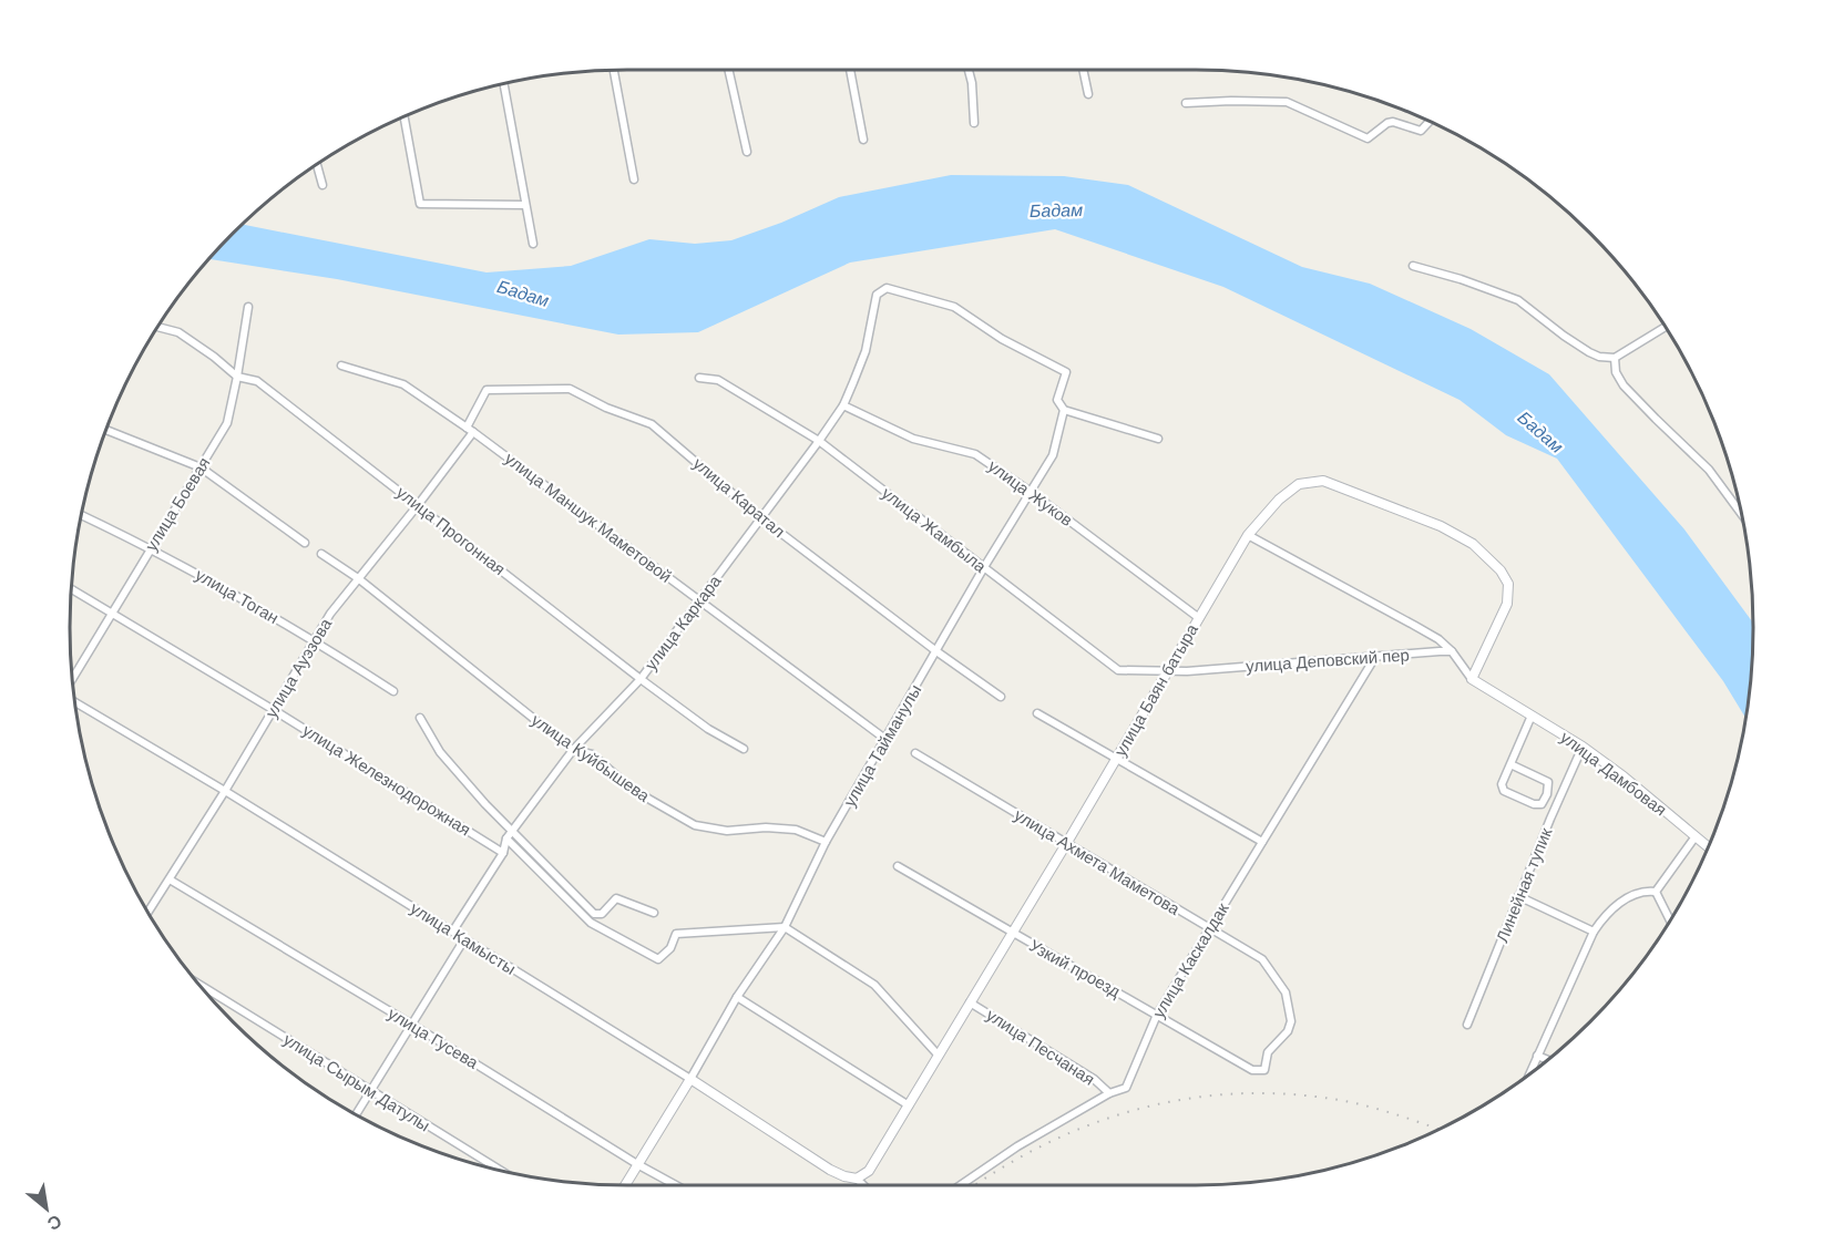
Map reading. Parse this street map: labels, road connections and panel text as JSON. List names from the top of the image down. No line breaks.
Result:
{"streets":{"street":["улица Жуков","улица Каратал","улица Боевая","улица Маншук Маметовой","улица Жамбыла","улица Прогонная","улица Тоган","улица Каркара","улица Деповский пер","улица Ауэзова","улица Баян батыра","улица Тайманулы","улица Куйбышева","улица Дамбовая","улица Железнодорожная","улица Ахмета Маметова","Линейная тупик","улица Камысты","улица Каскалдак","Узкий проезд","улица Гусева","улица Песчаная","улица Сырым Датулы"]},"crossings":[["улица Жуков","улица Каркара"],["улица Жуков","улица Баян батыра"],["улица Жуков","улица Тайманулы"],["улица Каратал","улица Маншук Маметовой"],["улица Каратал","улица Каркара"],["улица Каратал","улица Ауэзова"],["улица Каратал","улица Тайманулы"],["улица Боевая","улица Прогонная"],["улица Боевая","улица Тоган"],["улица Боевая","улица Железнодорожная"],["улица Маншук Маметовой","улица Каркара"],["улица Маншук Маметовой","улица Ауэзова"],["улица Маншук Маметовой","улица Тайманулы"],["улица Жамбыла","улица Каркара"],["улица Жамбыла","улица Деповский пер"],["улица Жамбыла","улица Баян батыра"],["улица Жамбыла","улица Тайманулы"],["улица Прогонная","улица Каркара"],["улица Прогонная","улица Ауэзова"],["улица Тоган","улица Ауэзова"],["улица Каркара","улица Тайманулы"],["улица Каркара","улица Куйбышева"],["улица Каркара","улица Железнодорожная"],["улица Каркара","улица Камысты"],["улица Деповский пер","улица Баян батыра"],["улица Деповский пер","улица Каскалдак"],["улица Ауэзова","улица Куйбышева"],["улица Ауэзова","улица Железнодорожная"],["улица Ауэзова","улица Камысты"],["улица Ауэзова","улица Гусева"],["улица Баян батыра","улица Дамбовая"],["улица Баян батыра","улица Ахмета Маметова"],["улица Баян батыра","улица Камысты"],["улица Баян батыра","Узкий проезд"],["улица Баян батыра","улица Песчаная"],["улица Тайманулы","улица Куйбышева"],["улица Тайманулы","улица Камысты"],["улица Дамбовая","Линейная тупик"],["улица Ахмета Маметова","улица Каскалдак"],["улица Ахмета Маметова","Узкий проезд"],["улица Каскалдак","Узкий проезд"],["улица Каскалдак","улица Песчаная"]],"water":["Бадам"],"north":"bottom right"}
